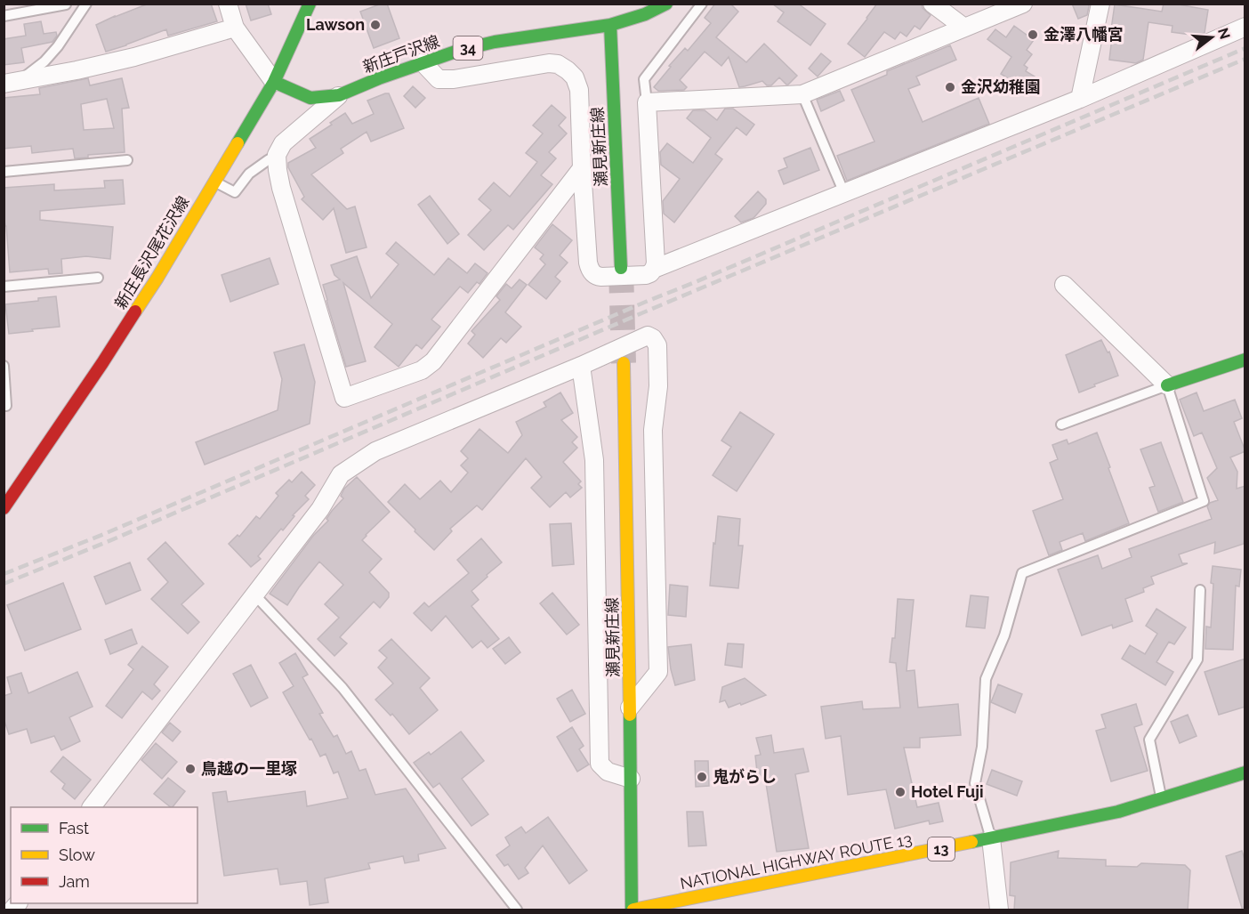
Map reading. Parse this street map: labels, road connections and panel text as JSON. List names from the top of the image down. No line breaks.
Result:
{"streets":{"main road":["34","新庄戸沢線","瀬見新庄線","新庄長沢尾花沢線","13","NATIONAL HIGHWAY ROUTE 13"]},"crossings":[["新庄戸沢線","瀬見新庄線"],["新庄戸沢線","新庄長沢尾花沢線"],["瀬見新庄線","NATIONAL HIGHWAY ROUTE 13"]],"places":["Lawson","金澤八幡宮","金沢幼稚園","鳥越の一里塚","鬼がらし","Hotel Fuji"],"legend":["Fast","Slow","Jam"],"north":"right"}
